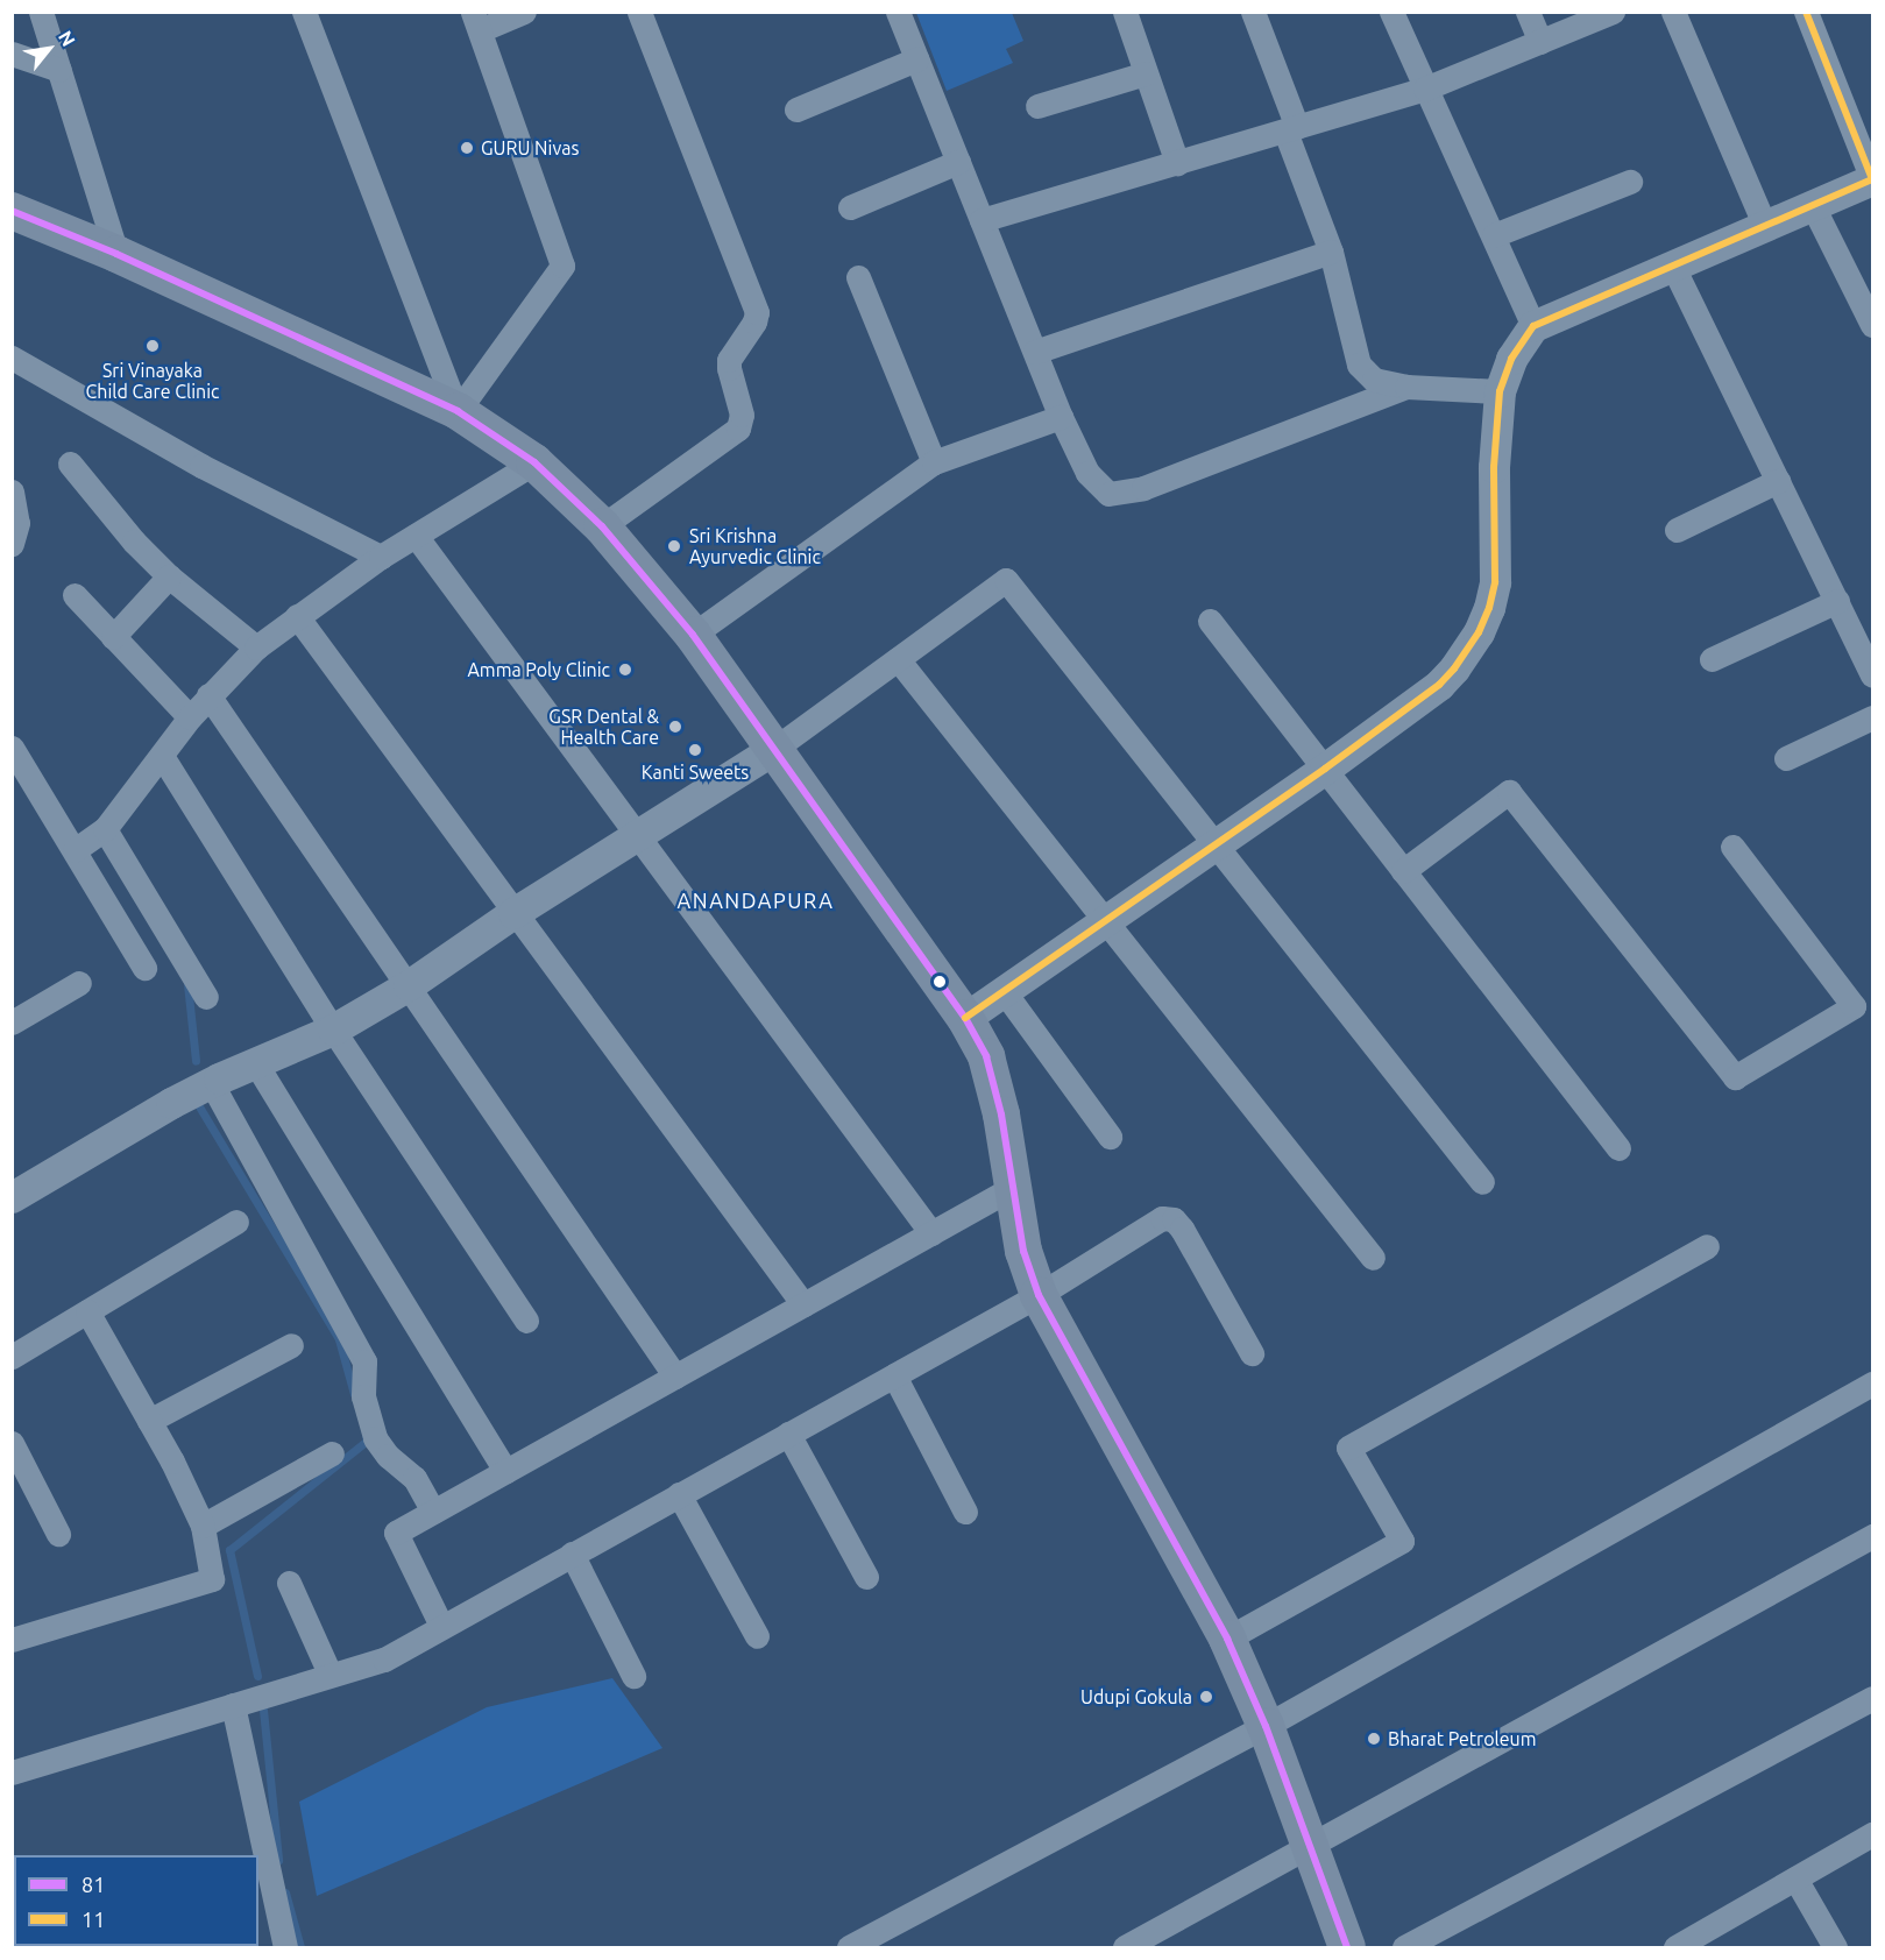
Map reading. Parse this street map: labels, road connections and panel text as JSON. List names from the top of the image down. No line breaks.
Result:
{"districts":["ANANDAPURA"],"places":["GURU Nivas","Sri Vinayaka Child Care Clinic","Sri Krishna Ayurvedic Clinic","Amma Poly Clinic","GSR Dental & Health Care","Kanti Sweets","Udupi Gokula","Bharat Petroleum"],"lines":["transit line 11","transit line 81"],"legend":["81","11"],"north":"top right"}
